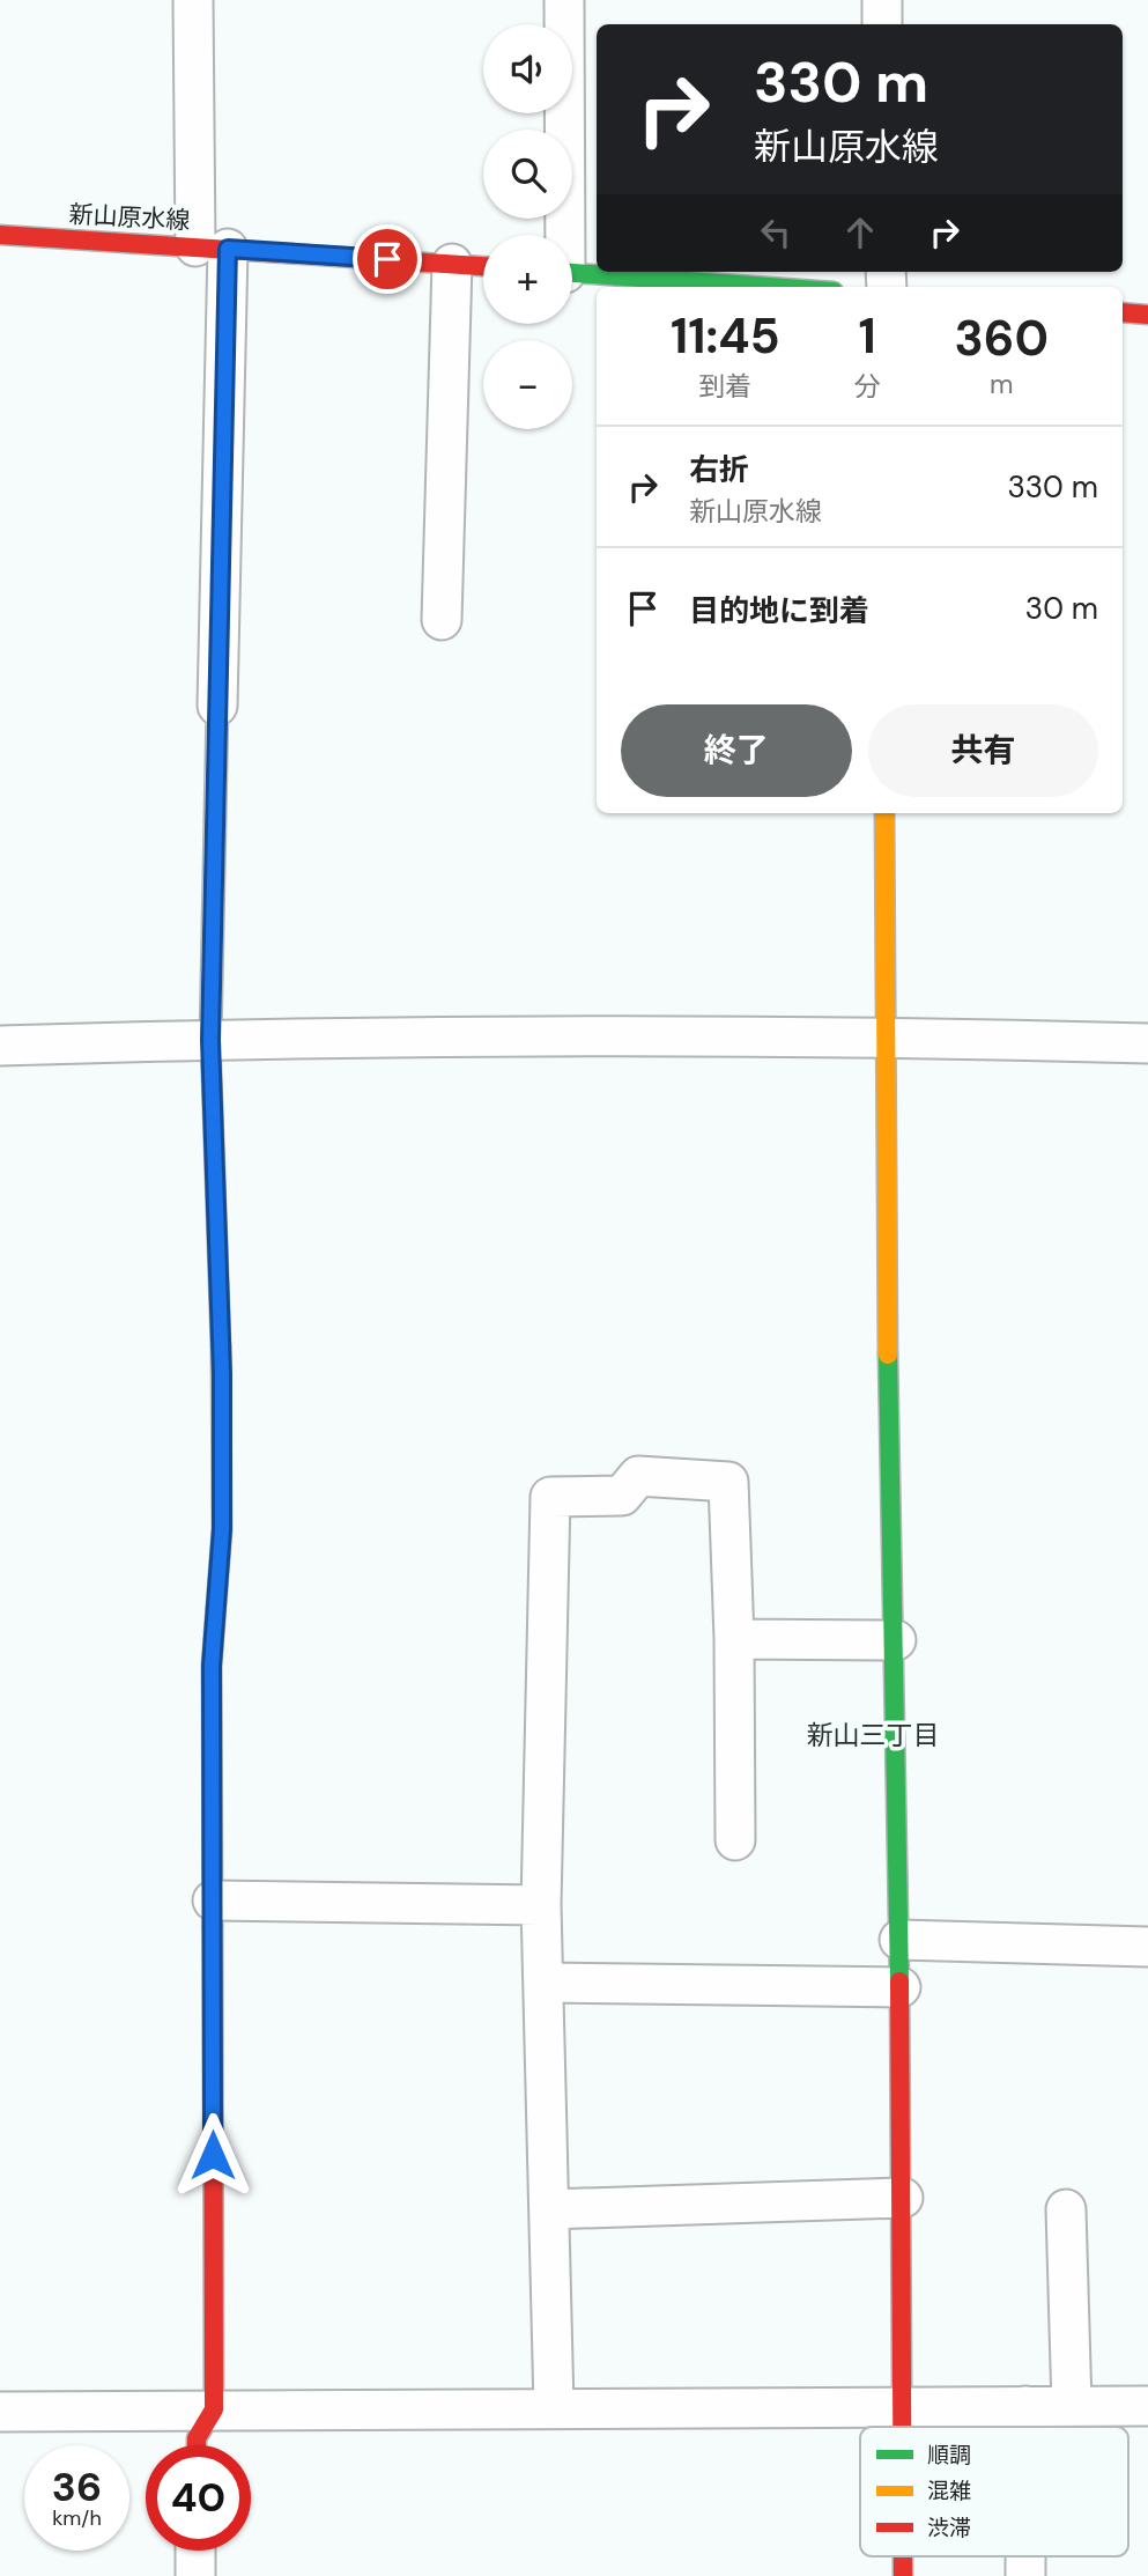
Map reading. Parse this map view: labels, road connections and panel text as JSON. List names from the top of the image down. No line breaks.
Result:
{"streets":{"street":["新山原水線"]},"districts":["新山三丁目"],"legend":["順調","混雑","渋滞"],"page":{"map_buttons":["+","−"],"turn":["330 m","新山原水線"],"eta":["11:45","到着","1","分","360","m"],"list":[{"name":"右折","note":"新山原水線","value":"330 m"},{"name":"目的地に到着","value":"30 m"}],"buttons":["終了","共有"],"speed":"36 km/h","limit":"40"}}
